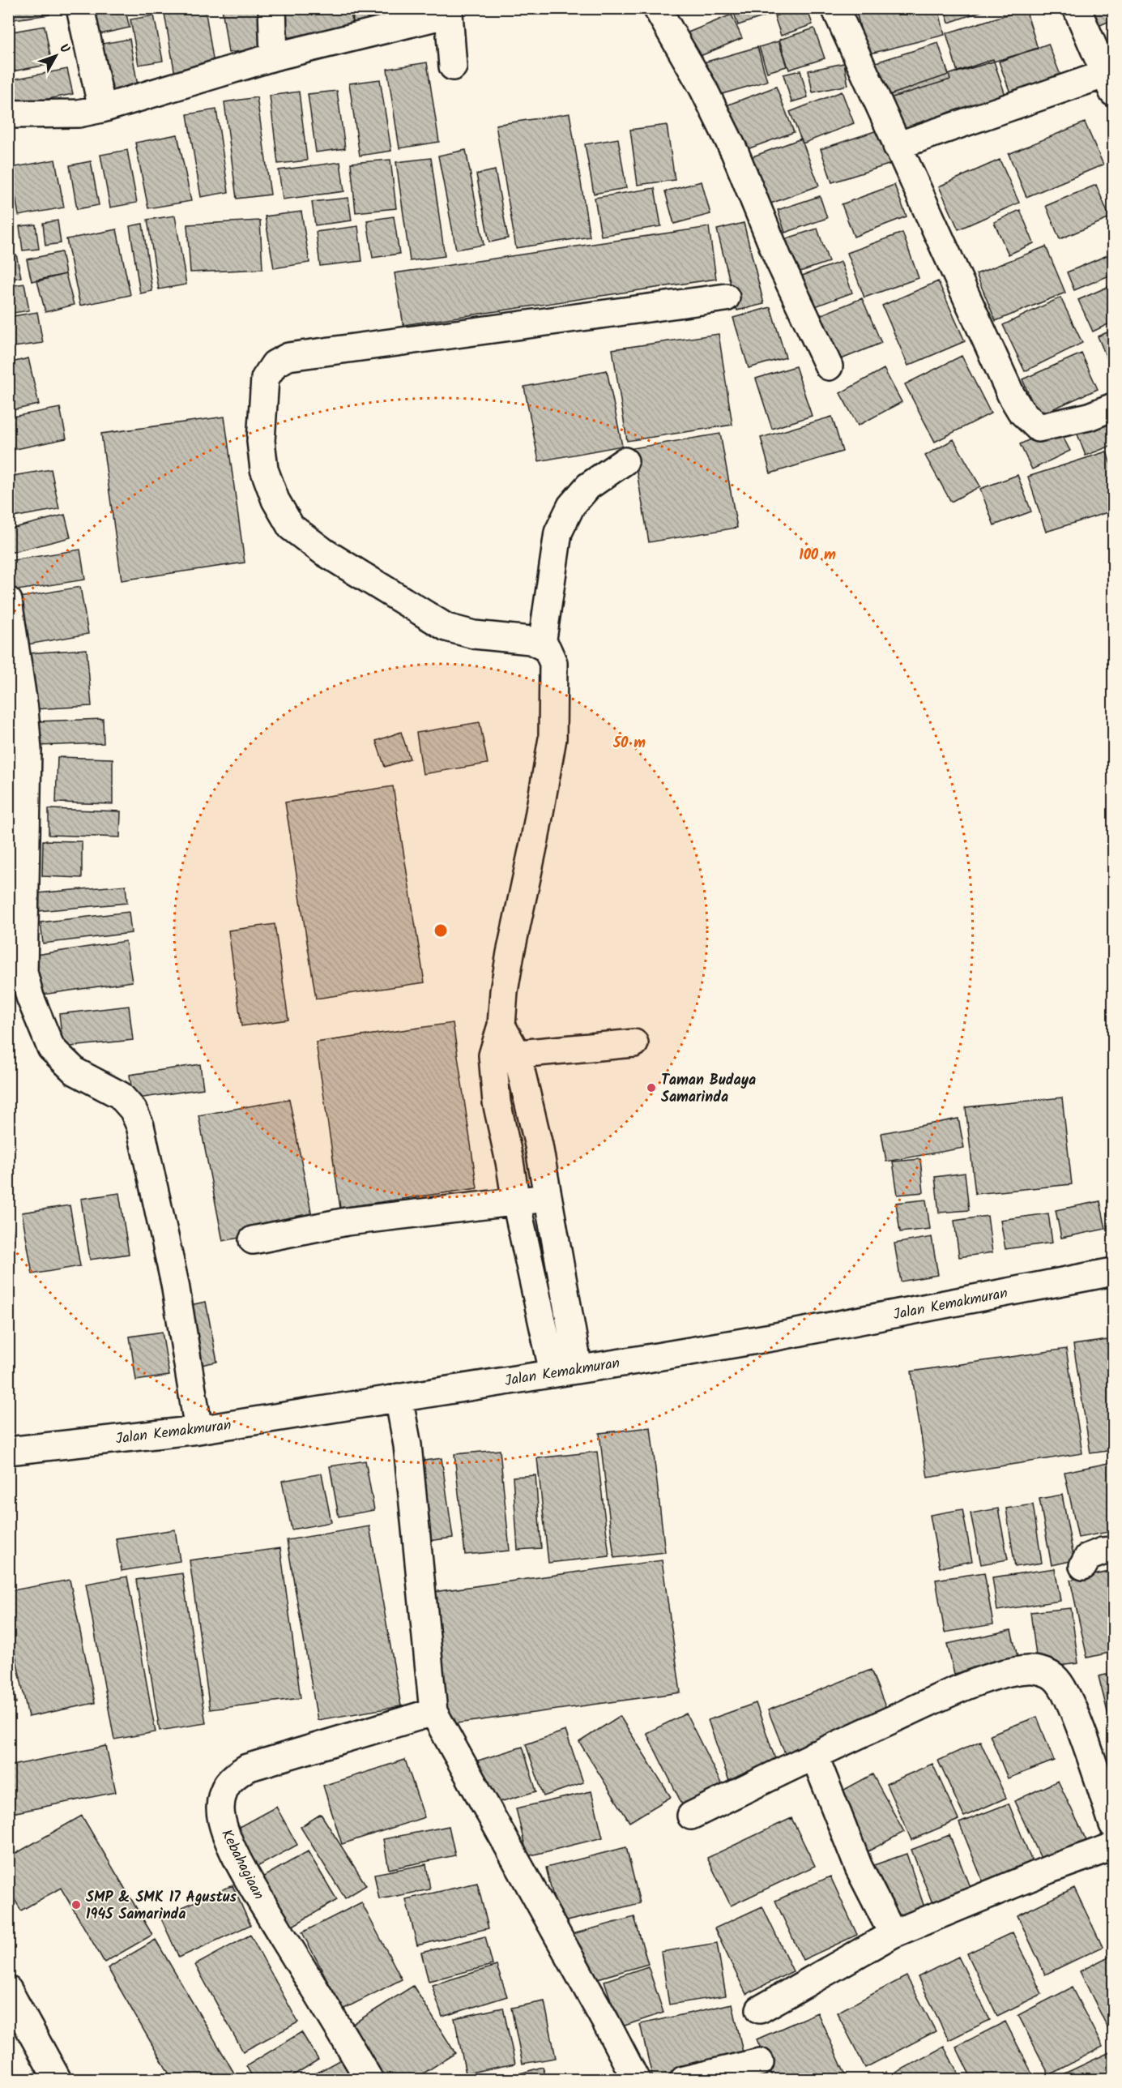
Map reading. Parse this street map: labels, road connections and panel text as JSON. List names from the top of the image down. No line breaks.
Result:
{"streets":{"street":["Jalan Kemakmuran","Kebahagiaan"]},"places":["Taman Budaya Samarinda","SMP & SMK 17 Agustus 1945 Samarinda"],"north":"top right","rings":["100 m","50 m"]}
